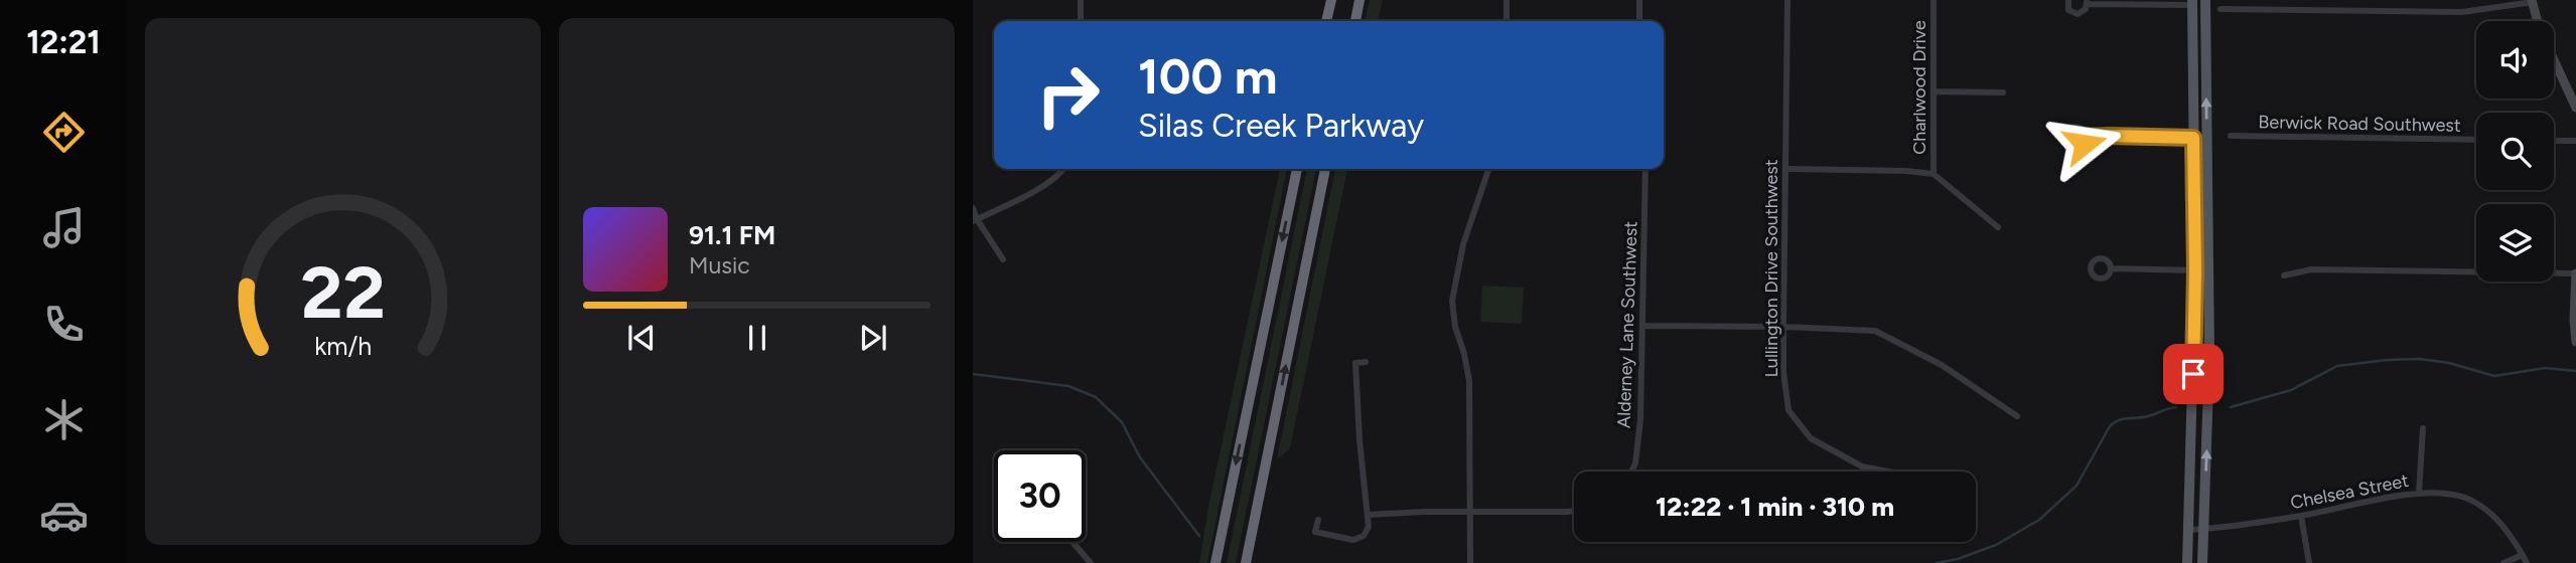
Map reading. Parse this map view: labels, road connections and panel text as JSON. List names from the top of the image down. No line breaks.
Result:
{"streets":{"street":["Charlwood Drive","Berwick Road Southwest","Lullington Drive Southwest","Alderney Lane Southwest","Chelsea Street"]},"page":{"tabs":"12:21","turn":["100 m","Silas Creek Parkway"],"song":["91.1 FM","Music"],"limit":"30","trip":"12:22 · 1 min · 310 m","gauge":["22","km/h"]}}
